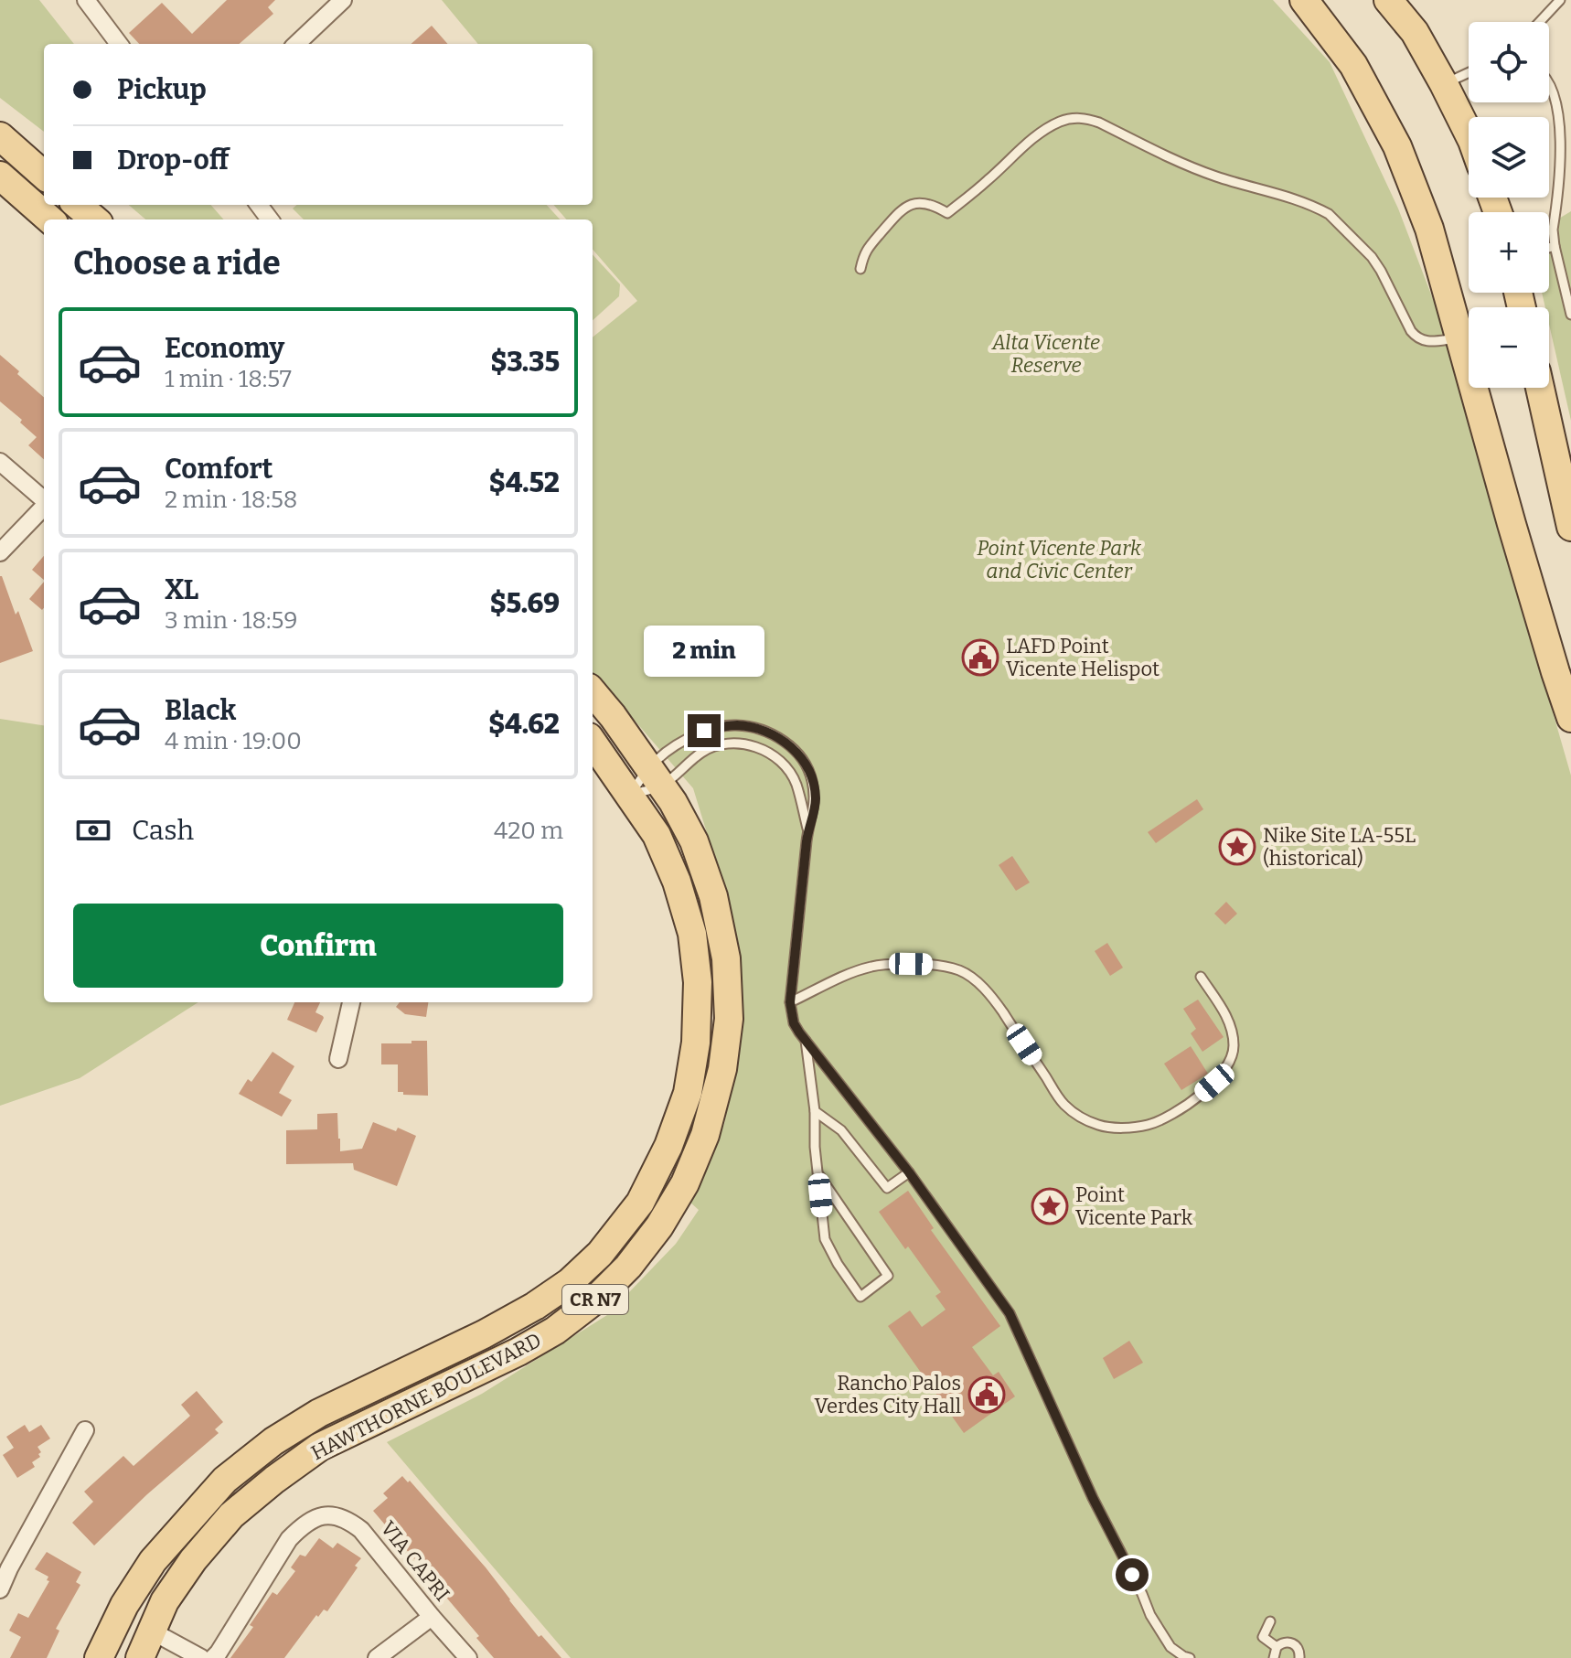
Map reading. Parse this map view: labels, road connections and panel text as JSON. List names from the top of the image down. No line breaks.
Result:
{"streets":{"main road":["CR N7","HAWTHORNE BOULEVARD"],"street":["VIA CAPRI"]},"parks":["Alta Vicente Reserve","Point Vicente Park and Civic Center"],"places":{"public building":["LAFD Point Vicente Helispot","Rancho Palos Verdes City Hall"],"place":["Nike Site LA-55L (historical)","Point Vicente Park"]},"page":{"map_buttons":["+","−"],"banner":["Pickup","Drop-off"],"heading":"Choose a ride","list":[{"name":"Economy","note":"1 min · 18:57","value":"$3.35"},{"name":"Comfort","note":"2 min · 18:58","value":"$4.52"},{"name":"XL","note":"3 min · 18:59","value":"$5.69"},{"name":"Black","note":"4 min · 19:00","value":"$4.62"}],"bubble":"2 min","pay":["Cash","420 m"],"buttons":"Confirm"}}
